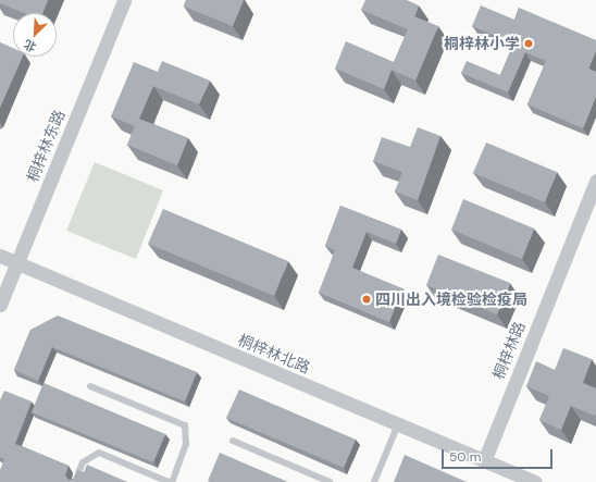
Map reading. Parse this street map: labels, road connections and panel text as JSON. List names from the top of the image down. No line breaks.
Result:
{"streets":{"street":["桐梓林东路","桐梓林路","桐梓林北路"]},"crossings":[["桐梓林东路","桐梓林北路"],["桐梓林路","桐梓林北路"]],"places":["桐梓林小学","四川出入境检验检疫局"],"scale_bar":"50 m","north":"bottom left"}
